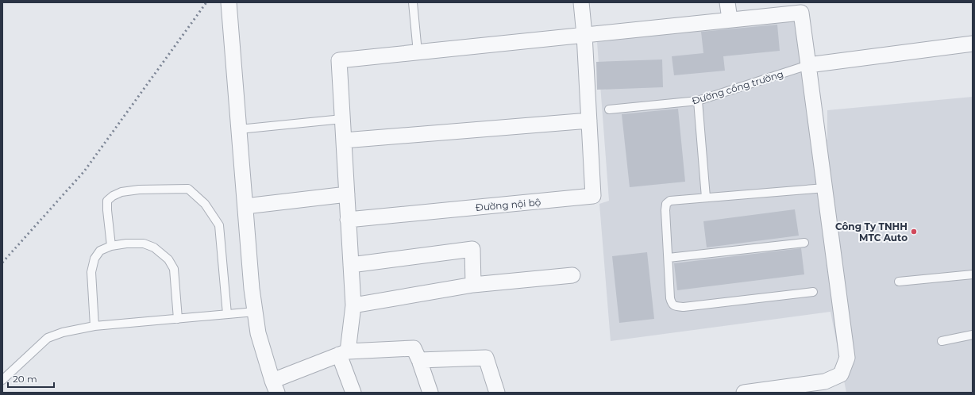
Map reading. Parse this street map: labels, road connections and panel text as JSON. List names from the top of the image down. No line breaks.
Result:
{"streets":{"street":["Đường nội bộ"],"lane":["Đường cổng trường"]},"places":["Công Ty TNHH MTC Auto"],"scale_bar":"20 m"}
